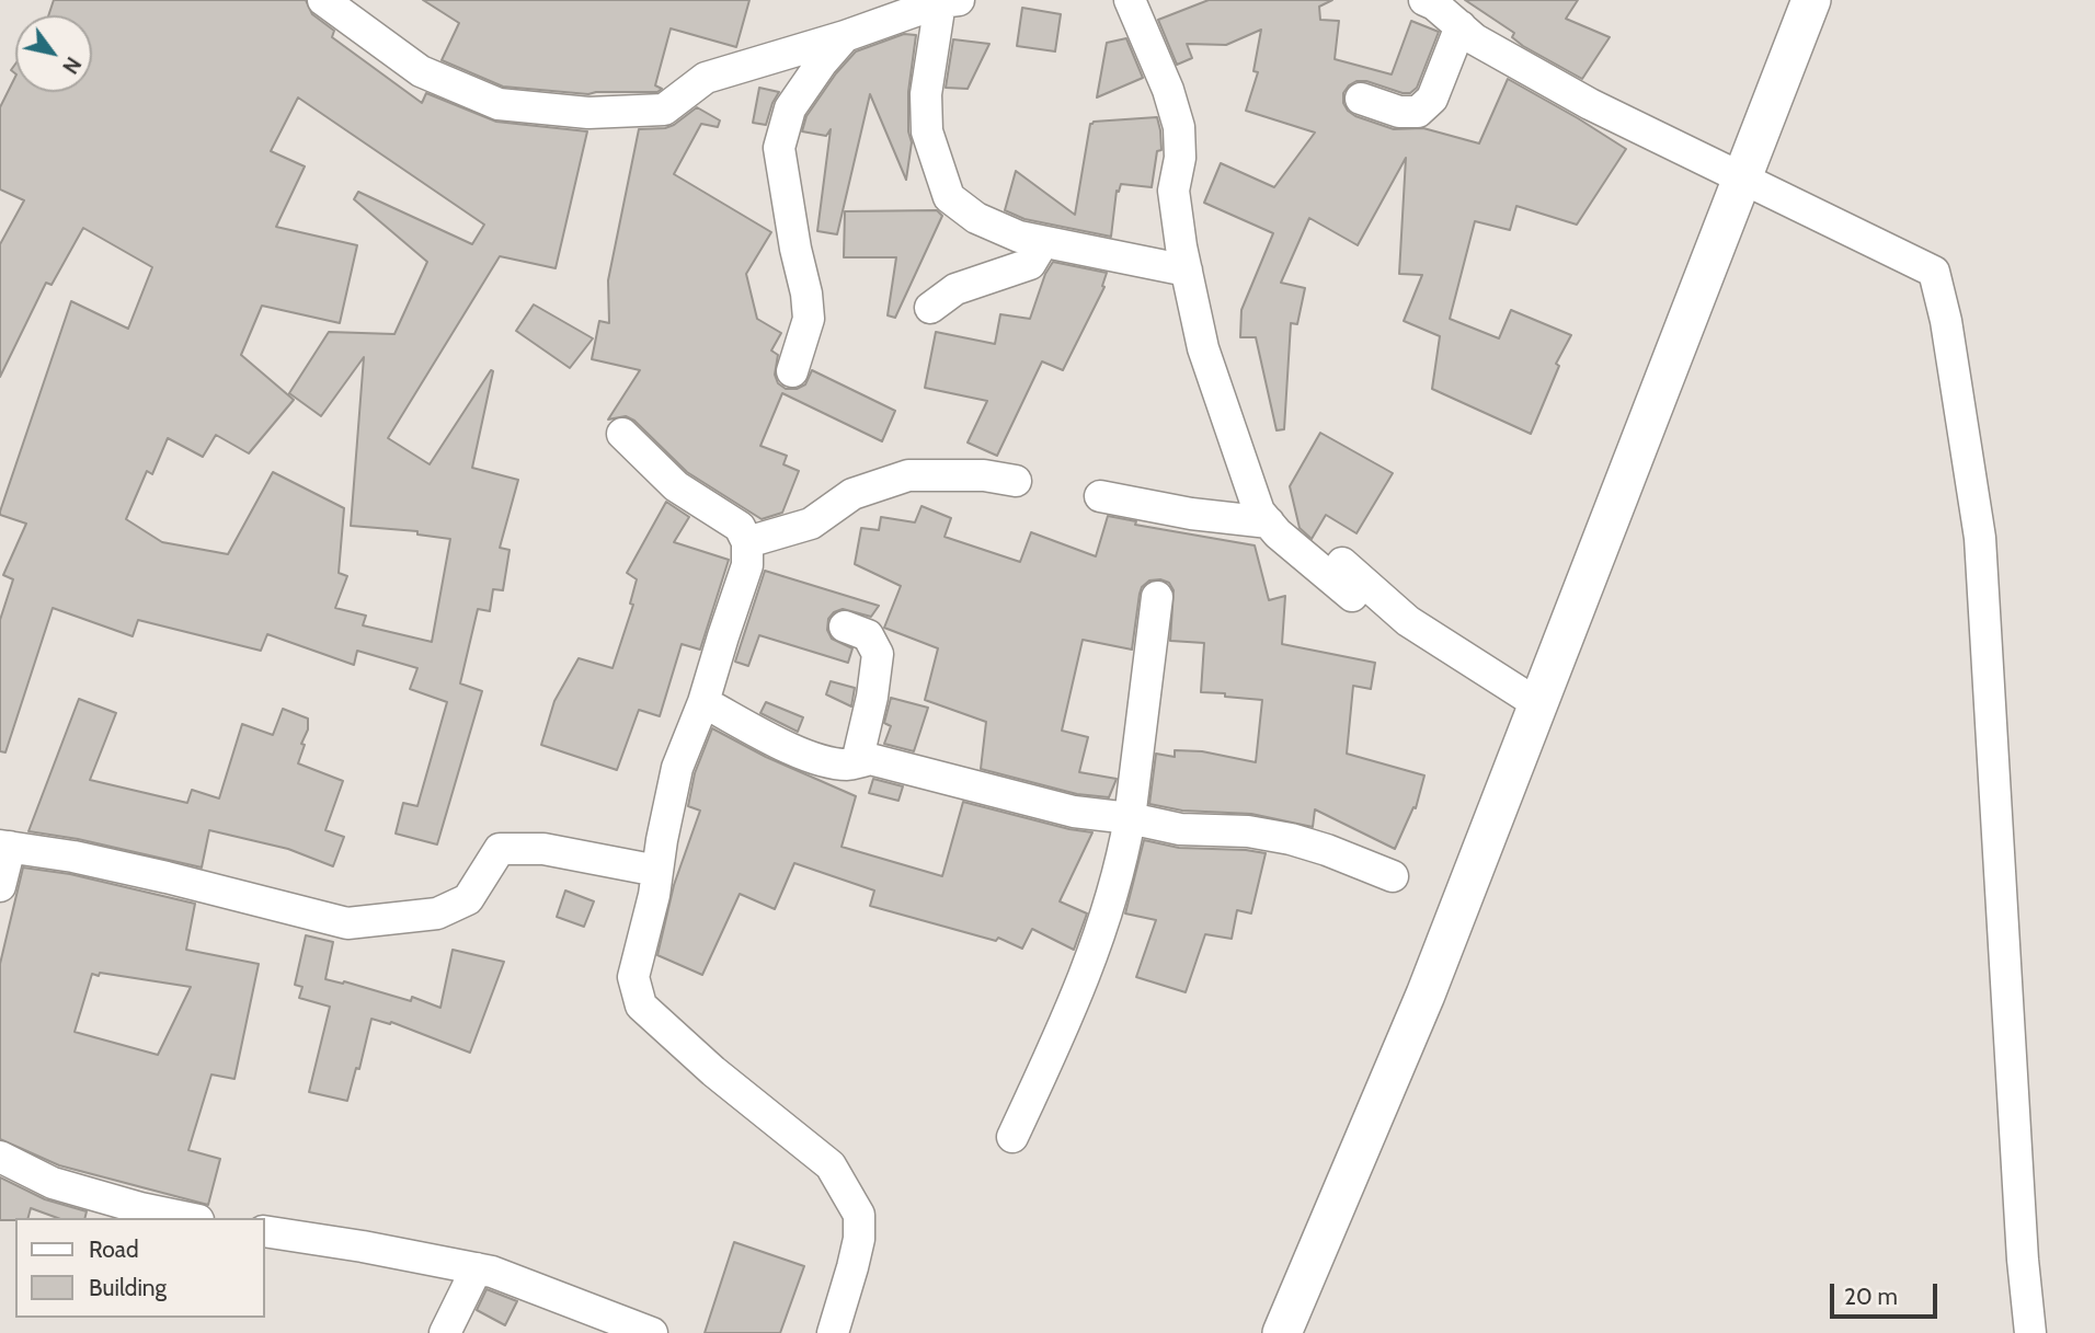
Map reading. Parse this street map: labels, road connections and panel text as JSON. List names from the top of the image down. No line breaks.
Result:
{"legend":["Road","Building"],"scale_bar":"20 m","north":"bottom right"}
